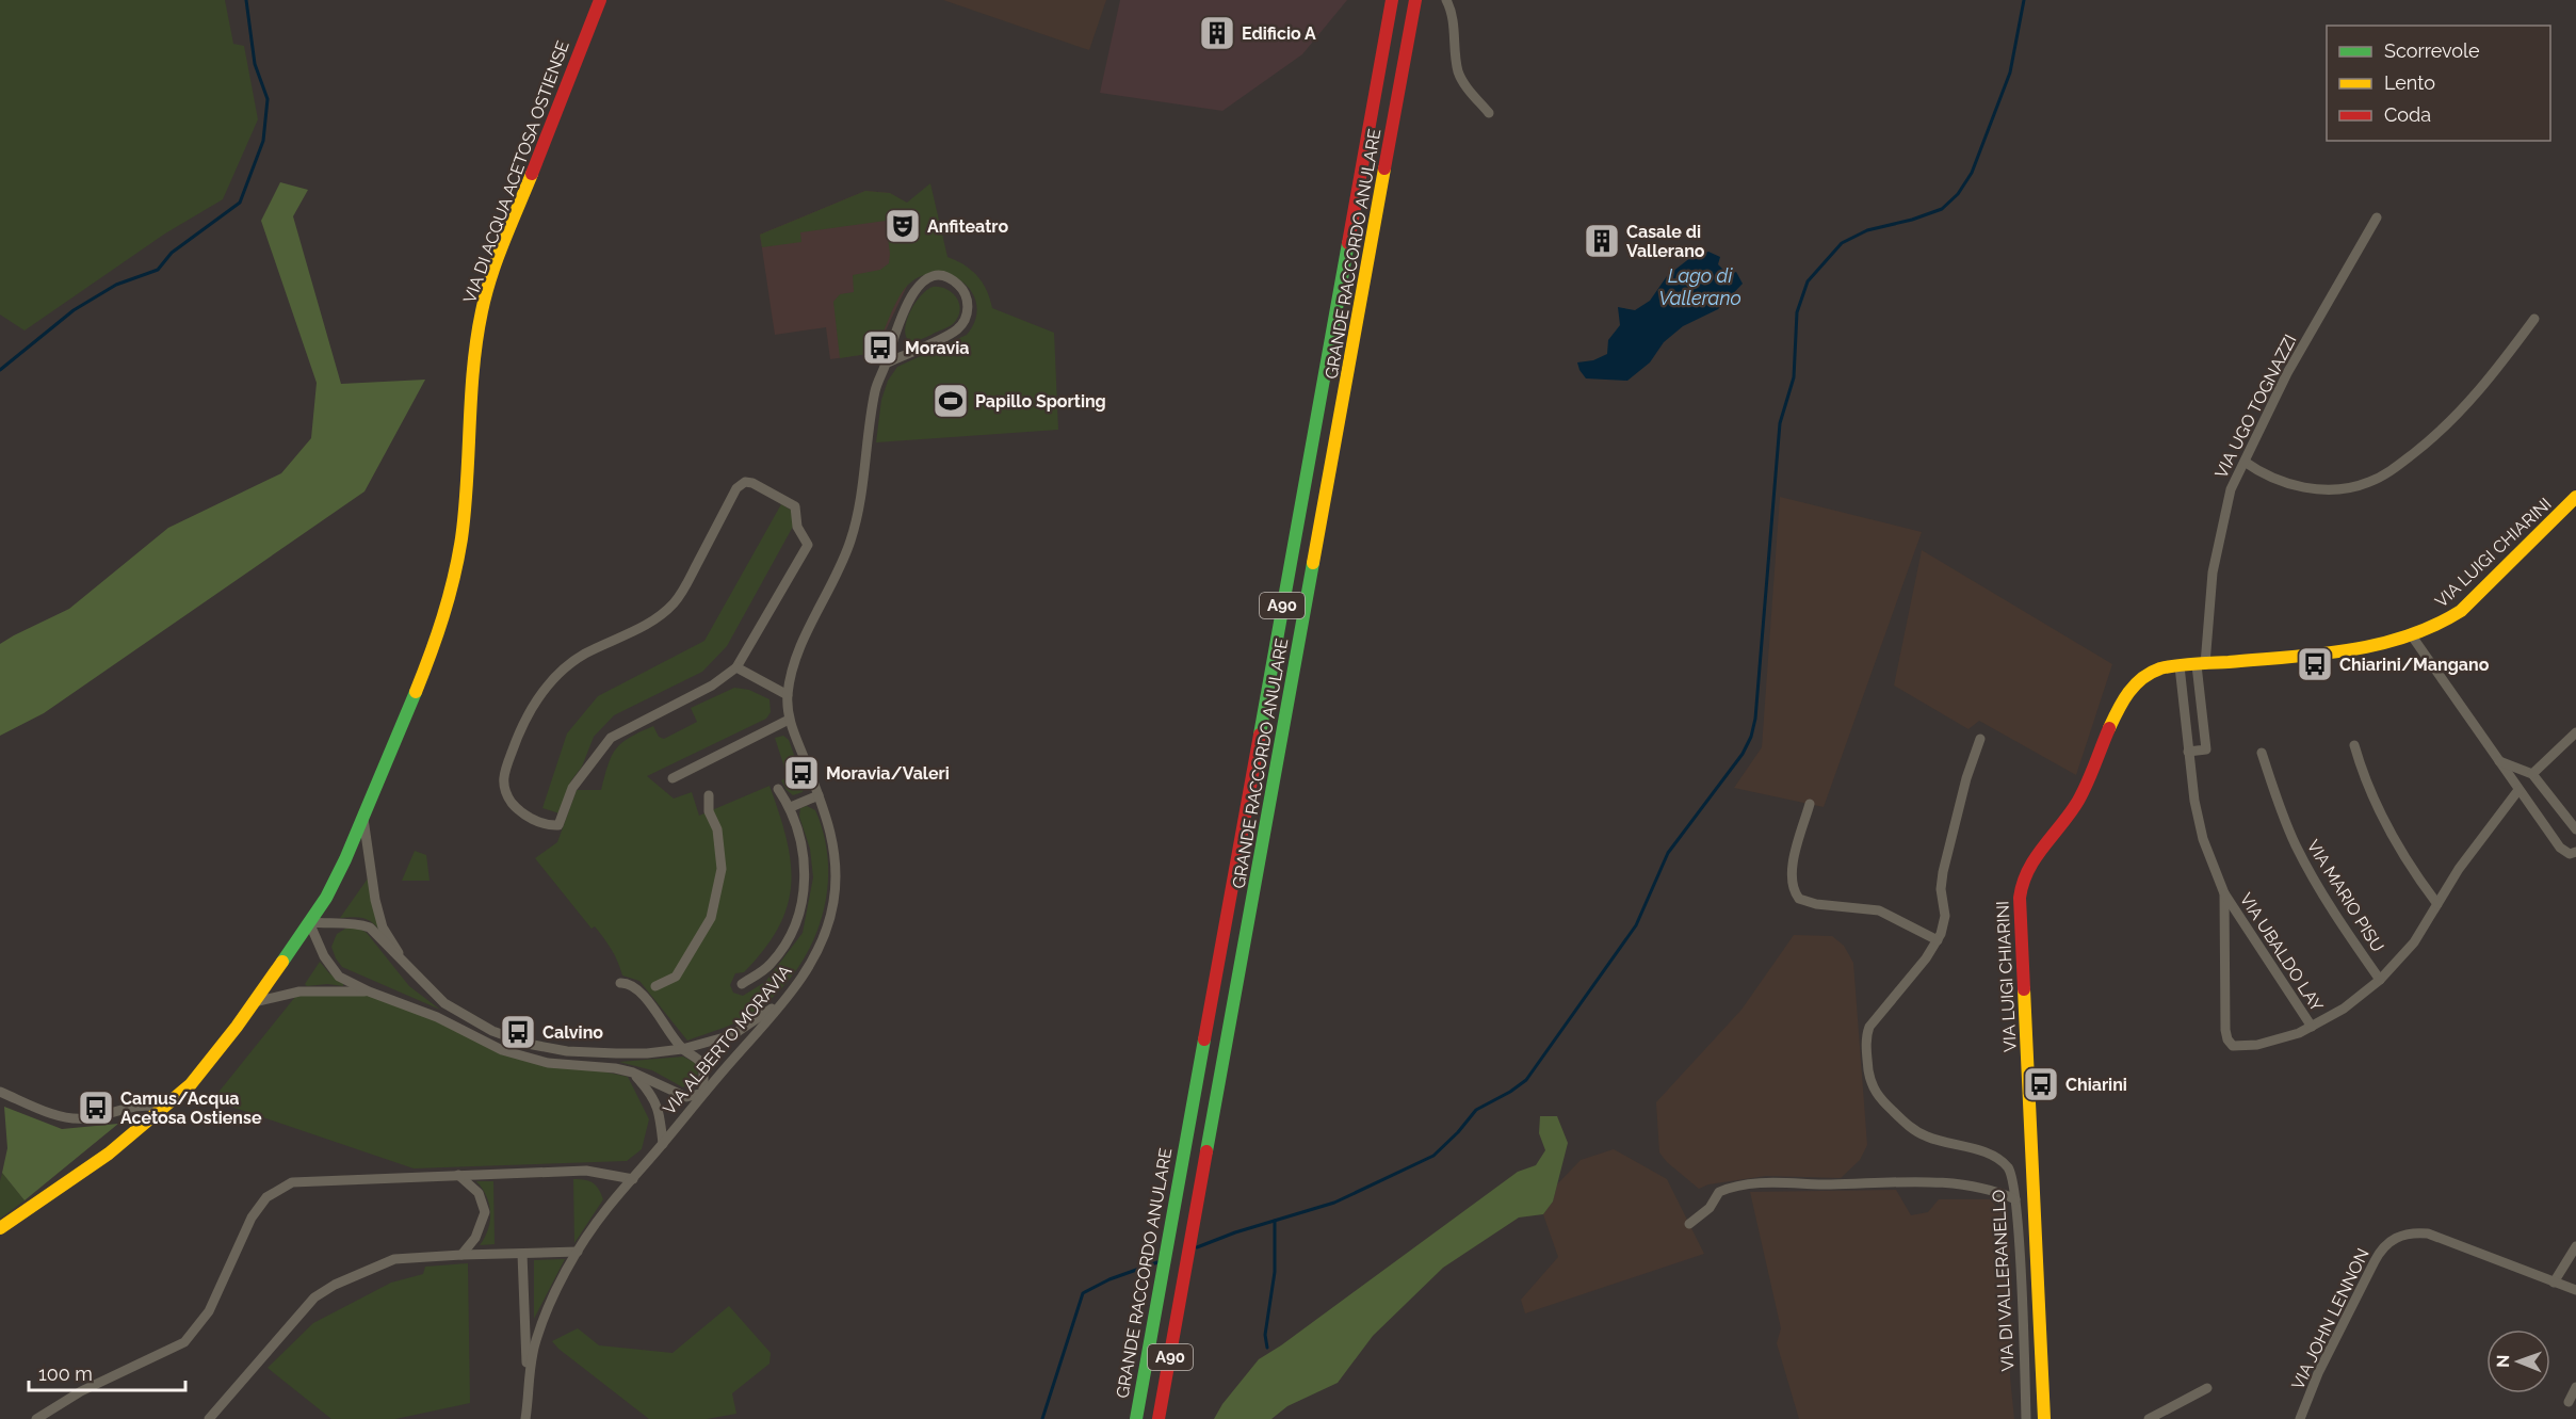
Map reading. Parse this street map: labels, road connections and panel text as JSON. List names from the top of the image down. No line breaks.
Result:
{"streets":{"main road":["VIA DI ACQUA ACETOSA OSTIENSE","GRANDE RACCORDO ANULARE","VIA LUIGI CHIARINI","A90"],"street":["VIA UGO TOGNAZZI","VIA MARIO PISU","VIA UBALDO LAY","VIA ALBERTO MORAVIA","VIA DI VALLERANELLO","VIA JOHN LENNON"]},"crossings":[["VIA UGO TOGNAZZI","VIA LUIGI CHIARINI"]],"water":["Lago di Vallerano"],"places":{"building":["Edificio A","Casale di Vallerano"],"theatre":["Anfiteatro"],"bus stop":["Moravia","Chiarini/Mangano","Moravia/Valeri","Calvino","Chiarini","Camus/Acqua Acetosa Ostiense"],"sports":["Papillo Sporting"]},"legend":["Scorrevole","Lento","Coda"],"scale_bar":"100 m","north":"left"}
